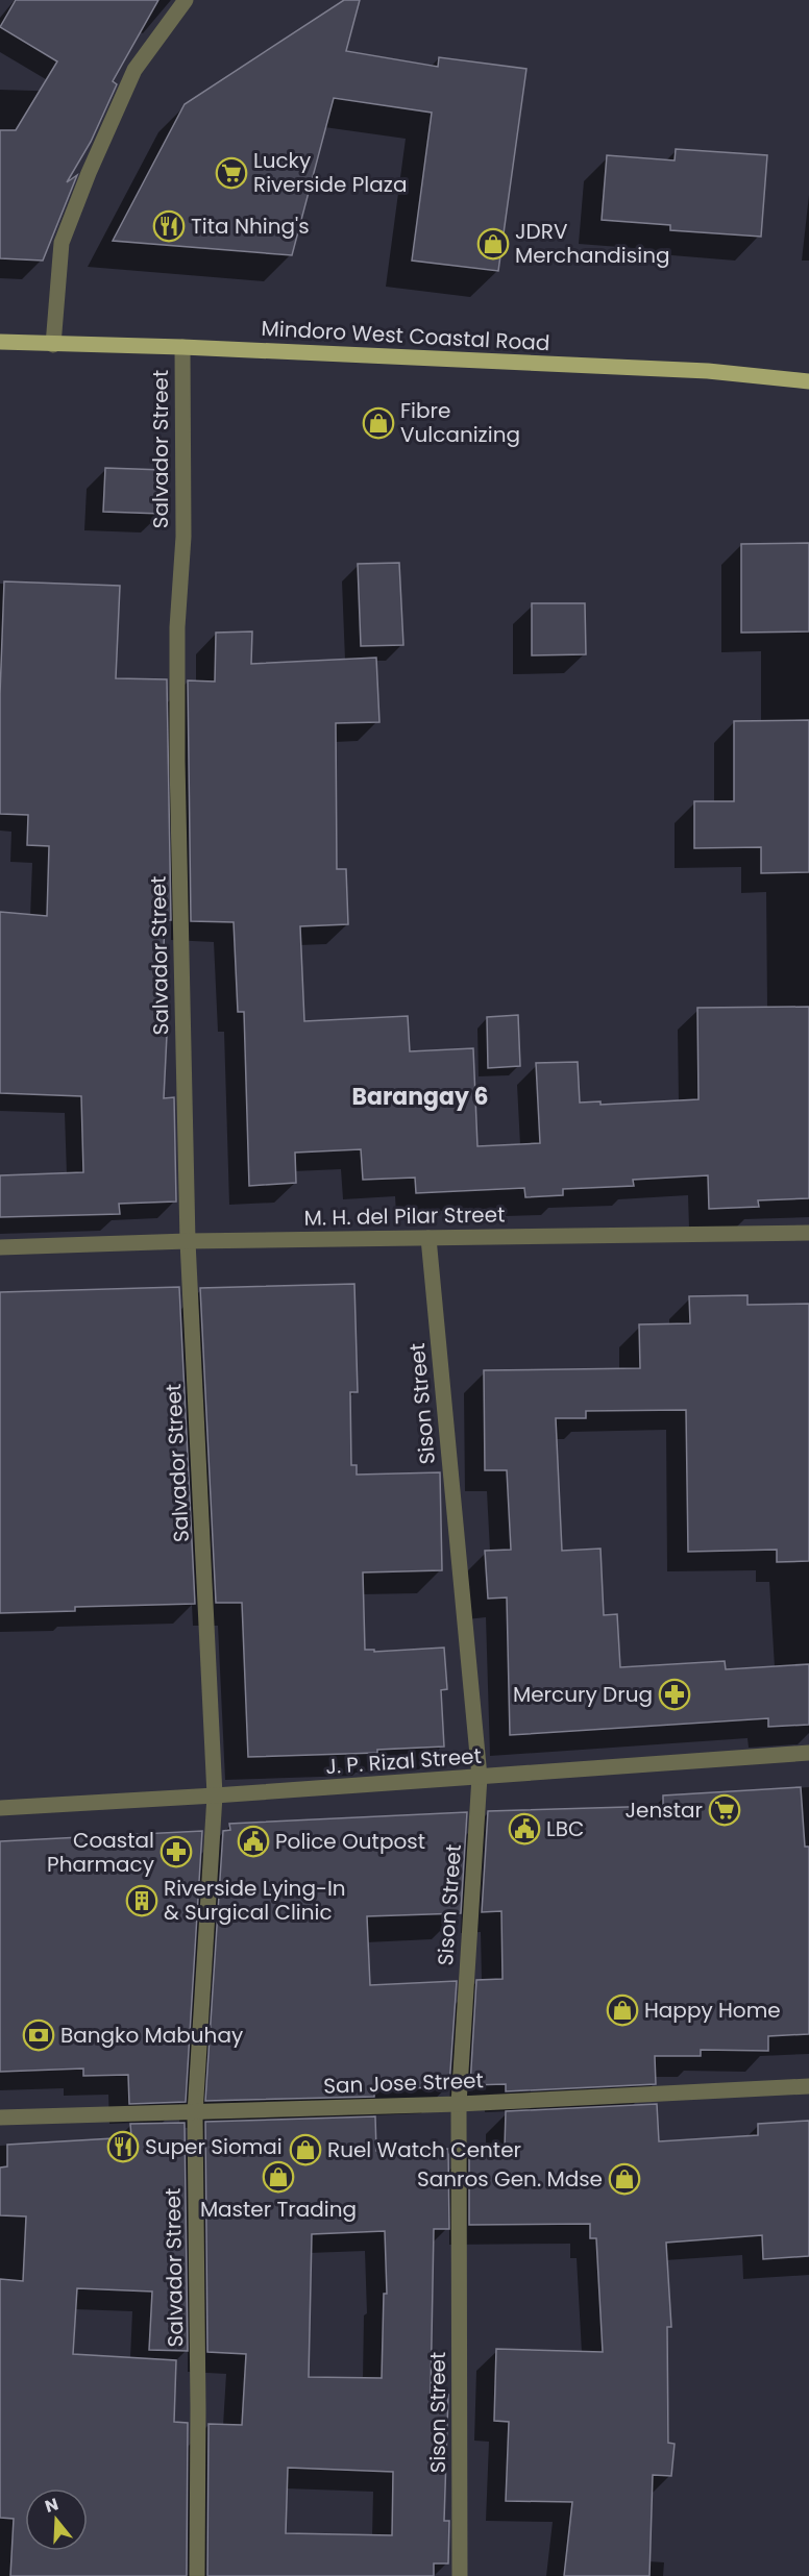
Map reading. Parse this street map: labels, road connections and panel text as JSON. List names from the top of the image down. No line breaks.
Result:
{"streets":{"main road":["Mindoro West Coastal Road"],"street":["Salvador Street","M. H. del Pilar Street","Sison Street","J. P. Rizal Street","San Jose Street"]},"crossings":[["Mindoro West Coastal Road","Salvador Street"],["Salvador Street","M. H. del Pilar Street"],["Salvador Street","J. P. Rizal Street"],["Salvador Street","San Jose Street"],["M. H. del Pilar Street","Sison Street"],["Sison Street","J. P. Rizal Street"],["Sison Street","San Jose Street"]],"districts":["Barangay 6"],"places":{"supermarket":["Lucky Riverside Plaza","Jenstar"],"restaurant":["Tita Nhing's","Super Siomai"],"shop":["JDRV Merchandising","Fibre Vulcanizing","Happy Home","Ruel Watch Center","Master Trading","Sanros Gen. Mdse"],"pharmacy":["Mercury Drug","Coastal Pharmacy"],"public building":["LBC","Police Outpost"],"building":["Riverside Lying-In & Surgical Clinic"],"bank":["Bangko Mabuhay"]},"north":"top"}
